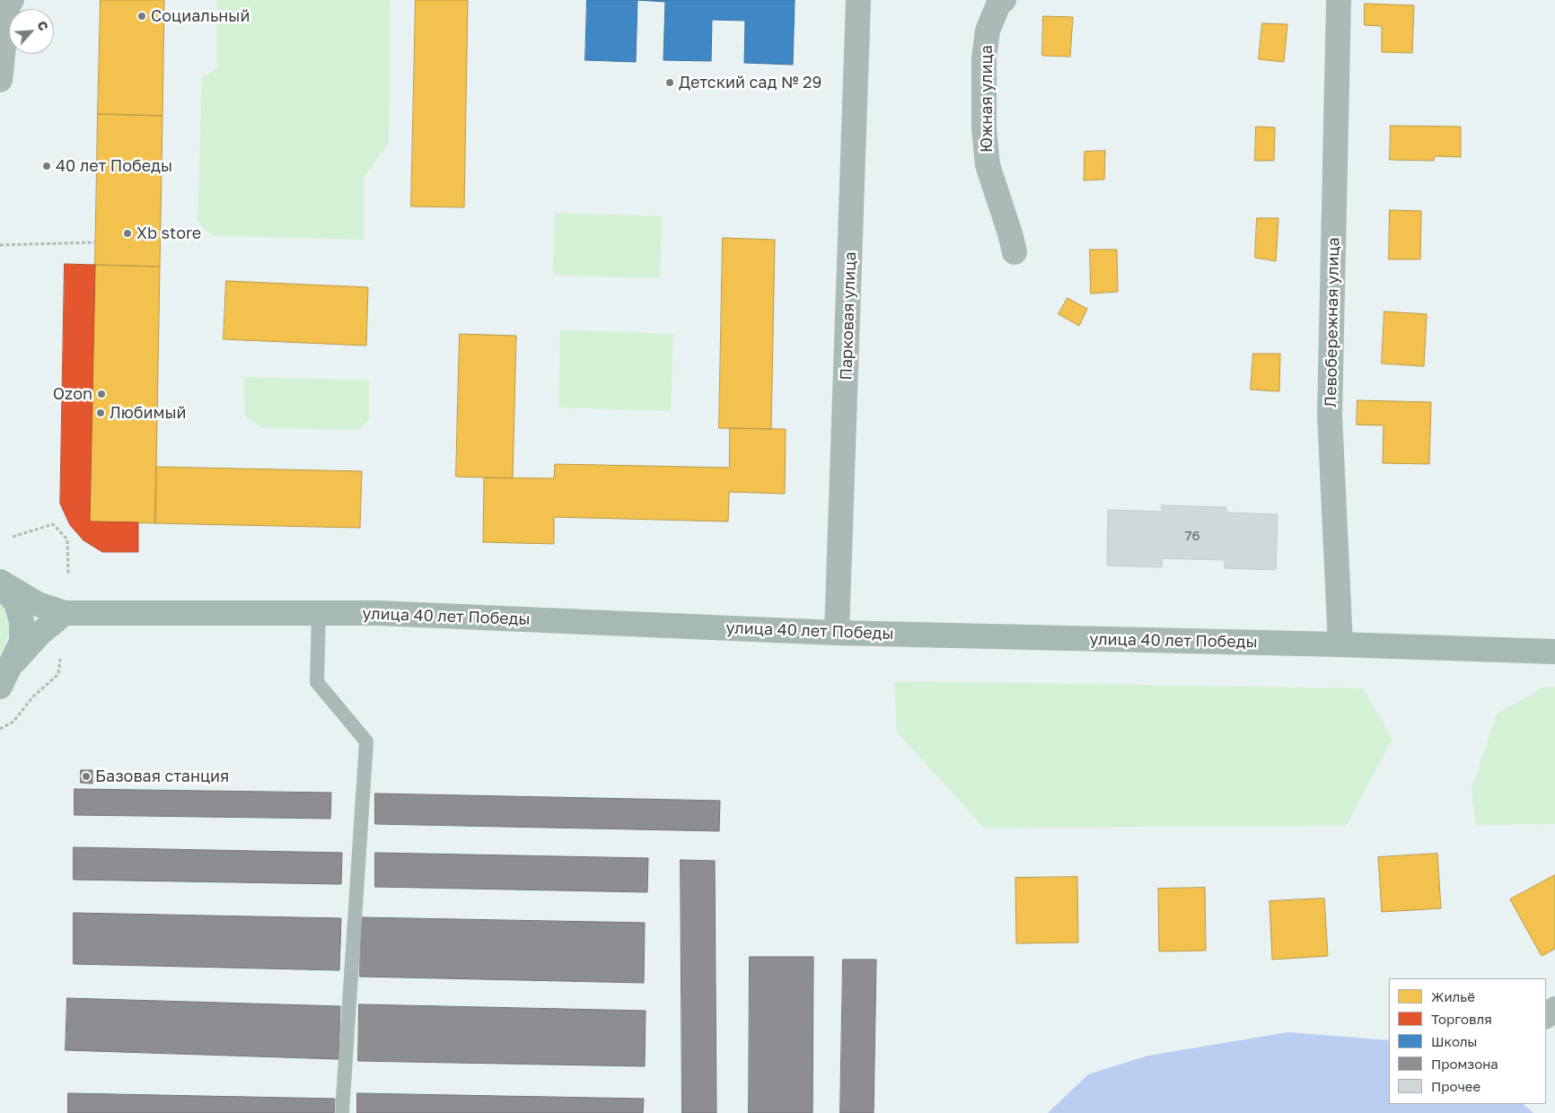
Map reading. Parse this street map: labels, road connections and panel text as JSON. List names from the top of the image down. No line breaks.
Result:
{"streets":{"main road":["улица 40 лет Победы"],"street":["Южная улица","Парковая улица","Левобережная улица"]},"crossings":[["Парковая улица","улица 40 лет Победы"],["Левобережная улица","улица 40 лет Победы"]],"places":["Социальный","Детский сад № 29","40 лет Победы","Xb store","Ozon","Любимый","Базовая станция"],"house_numbers":["76"],"legend":["Жильё","Торговля","Школы","Промзона","Прочее"],"north":"top right"}
